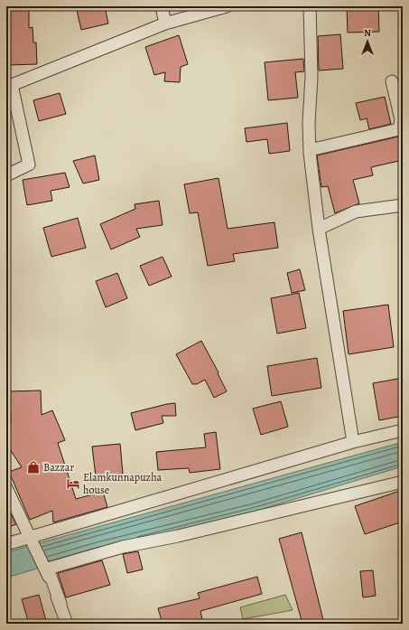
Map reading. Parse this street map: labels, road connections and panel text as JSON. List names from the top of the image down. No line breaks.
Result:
{"places":{"shop":["Bazzar"],"hotel":["Elamkunnapuzha house"]},"north":"top"}
